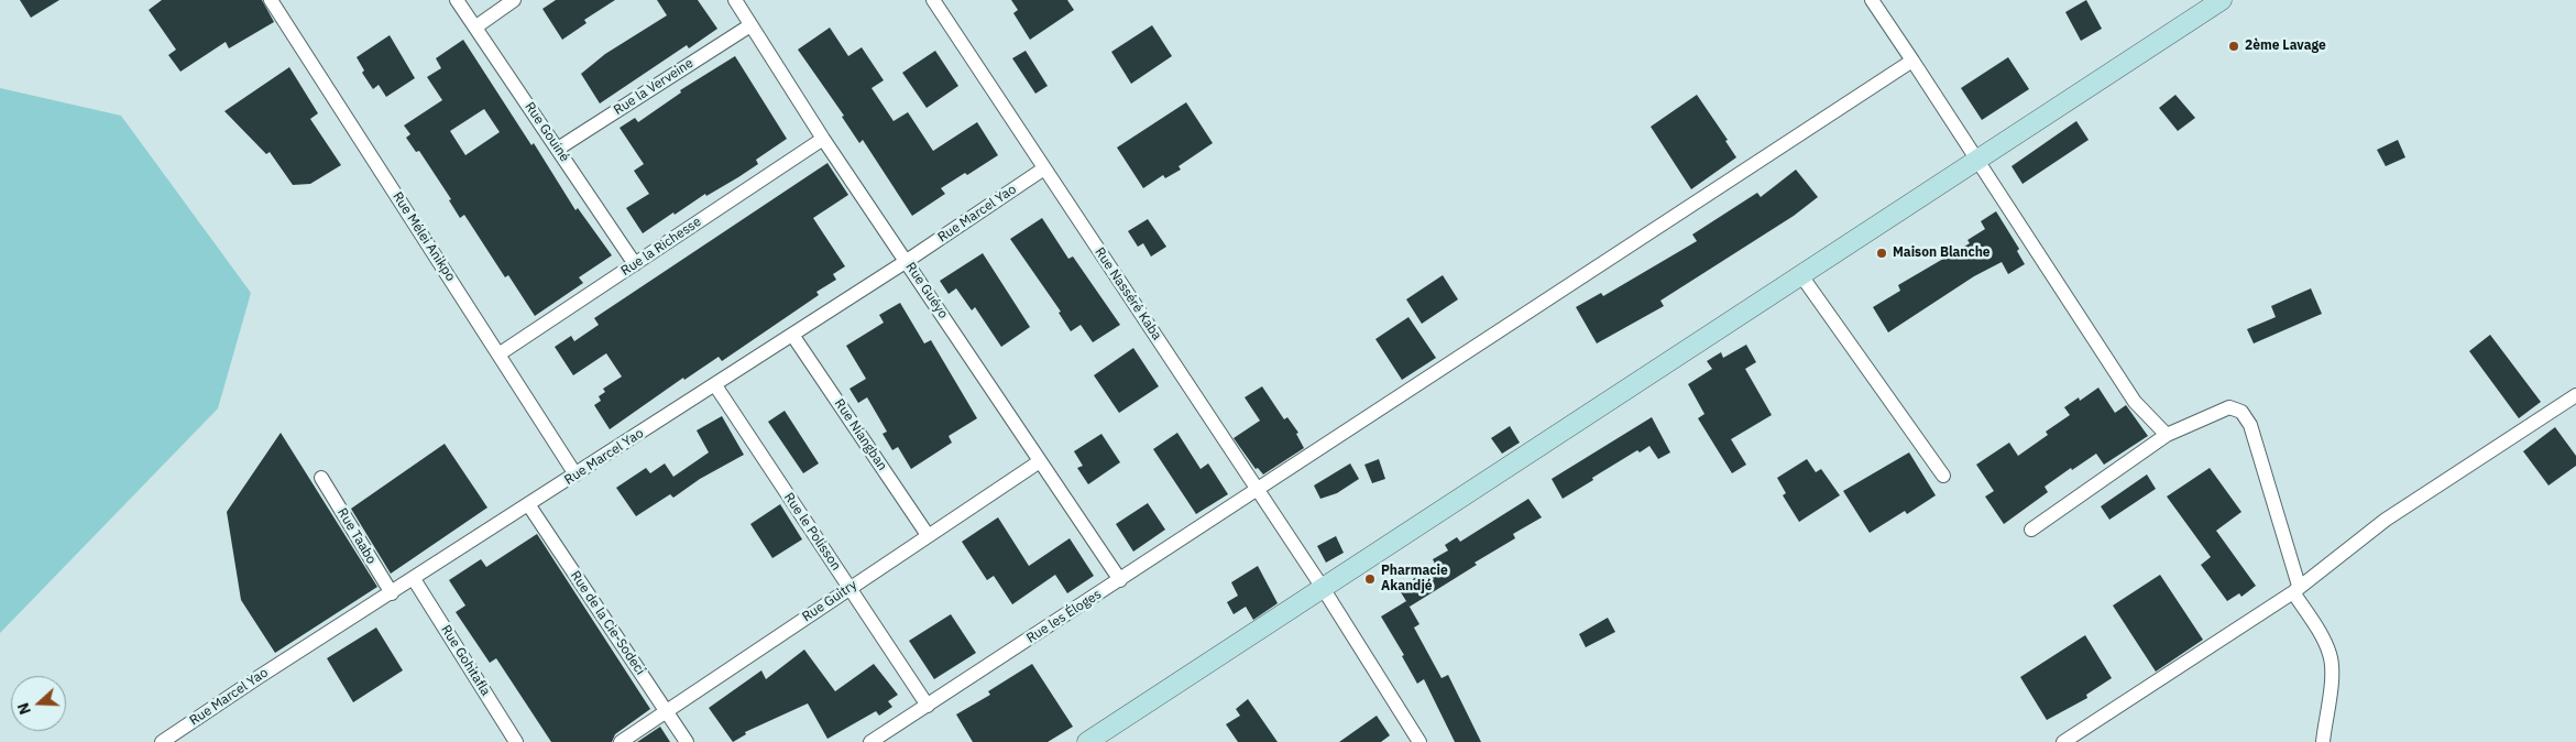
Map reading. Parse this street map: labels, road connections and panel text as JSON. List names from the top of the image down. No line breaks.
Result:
{"streets":{"street":["Rue la Verveine","Rue Gouiné","Rue Marcel Yao","Rue Mélei Anikpo","Rue la Richesse","Rue Guéyo","Rue Nasséré Kaba","Rue Niangban","Rue le Polisson","Rue Taabo","Rue Guitry","Rue les Éloges","Rue de la Cie-Sodeci","Rue Gohitafla"]},"crossings":[["Rue la Verveine","Rue Gouiné"],["Rue la Verveine","Rue Guéyo"],["Rue Gouiné","Rue la Richesse"],["Rue Marcel Yao","Rue Mélei Anikpo"],["Rue Marcel Yao","Rue Guéyo"],["Rue Marcel Yao","Rue Nasséré Kaba"],["Rue Marcel Yao","Rue Niangban"],["Rue Marcel Yao","Rue le Polisson"],["Rue Marcel Yao","Rue Taabo"],["Rue Marcel Yao","Rue de la Cie-Sodeci"],["Rue Marcel Yao","Rue Gohitafla"],["Rue Mélei Anikpo","Rue la Richesse"],["Rue la Richesse","Rue Guéyo"],["Rue Guéyo","Rue Guitry"],["Rue Guéyo","Rue les Éloges"],["Rue Nasséré Kaba","Rue les Éloges"],["Rue Niangban","Rue Guitry"],["Rue le Polisson","Rue Guitry"],["Rue le Polisson","Rue les Éloges"],["Rue Guitry","Rue de la Cie-Sodeci"]],"places":["2ème Lavage","Maison Blanche","Pharmacie Akandjé"],"north":"left"}
